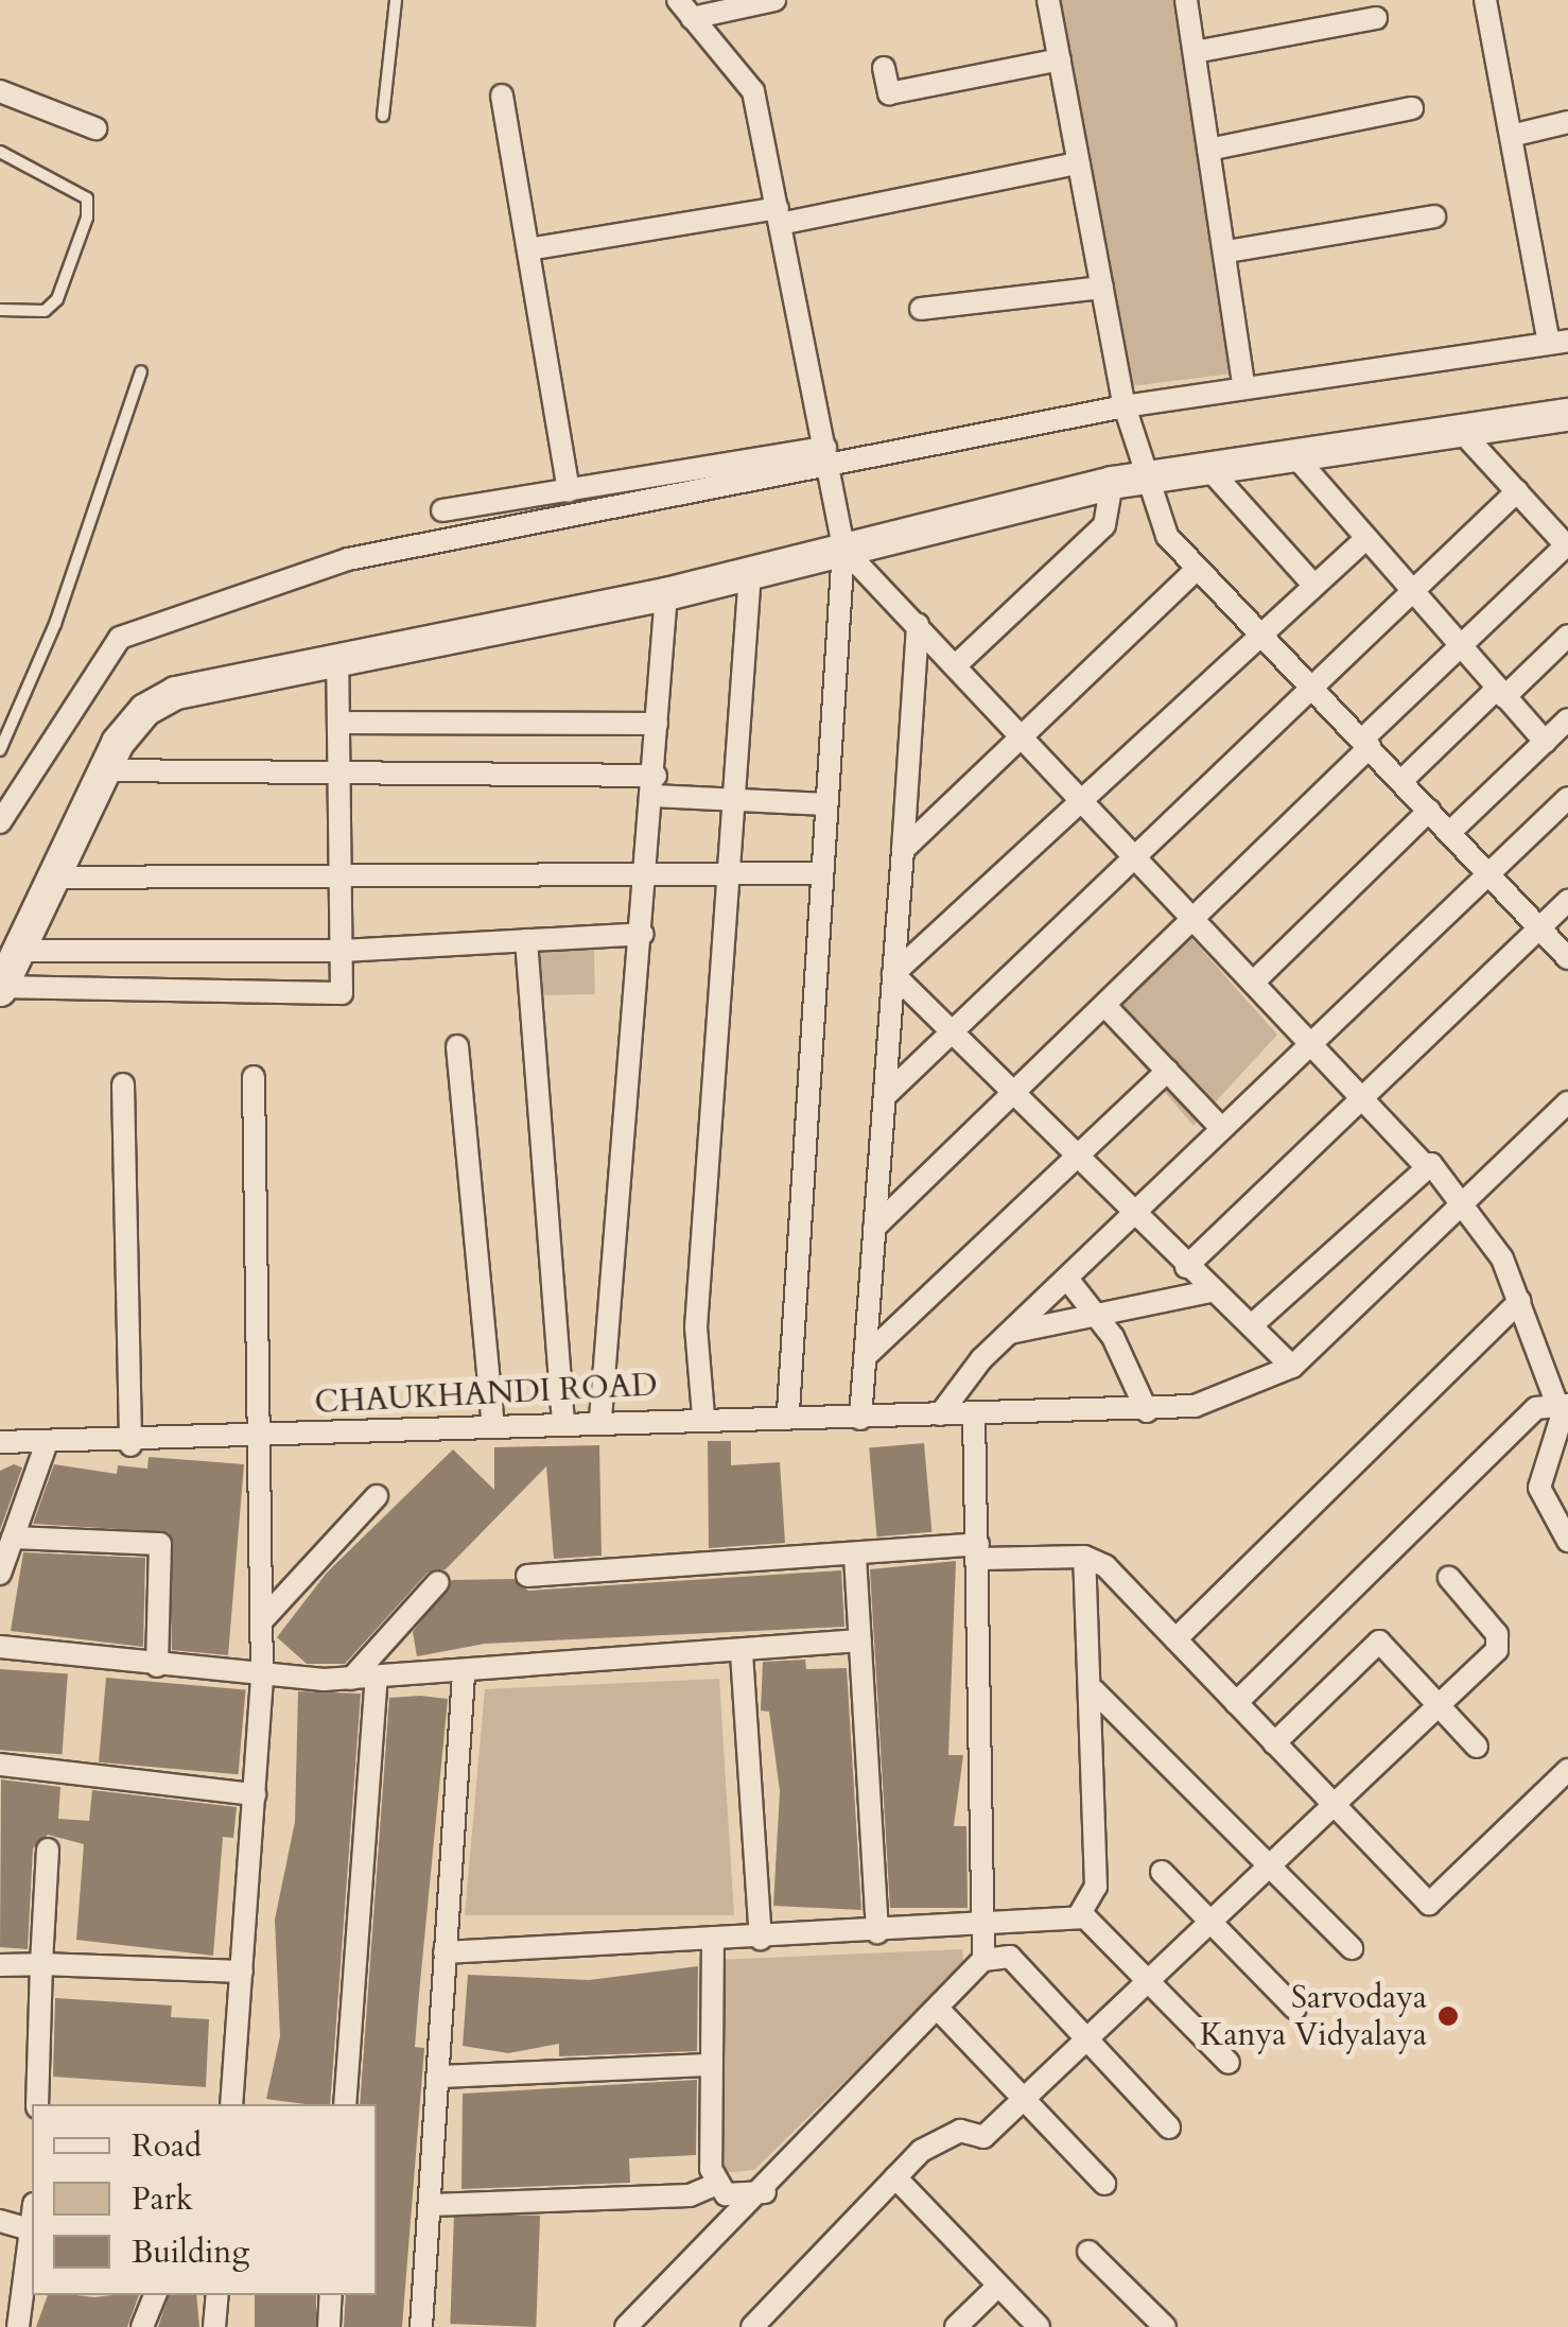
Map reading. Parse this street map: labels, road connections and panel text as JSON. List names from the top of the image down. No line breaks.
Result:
{"streets":{"street":["CHAUKHANDI ROAD"]},"places":["Sarvodaya Kanya Vidyalaya"],"legend":["Road","Park","Building"]}
